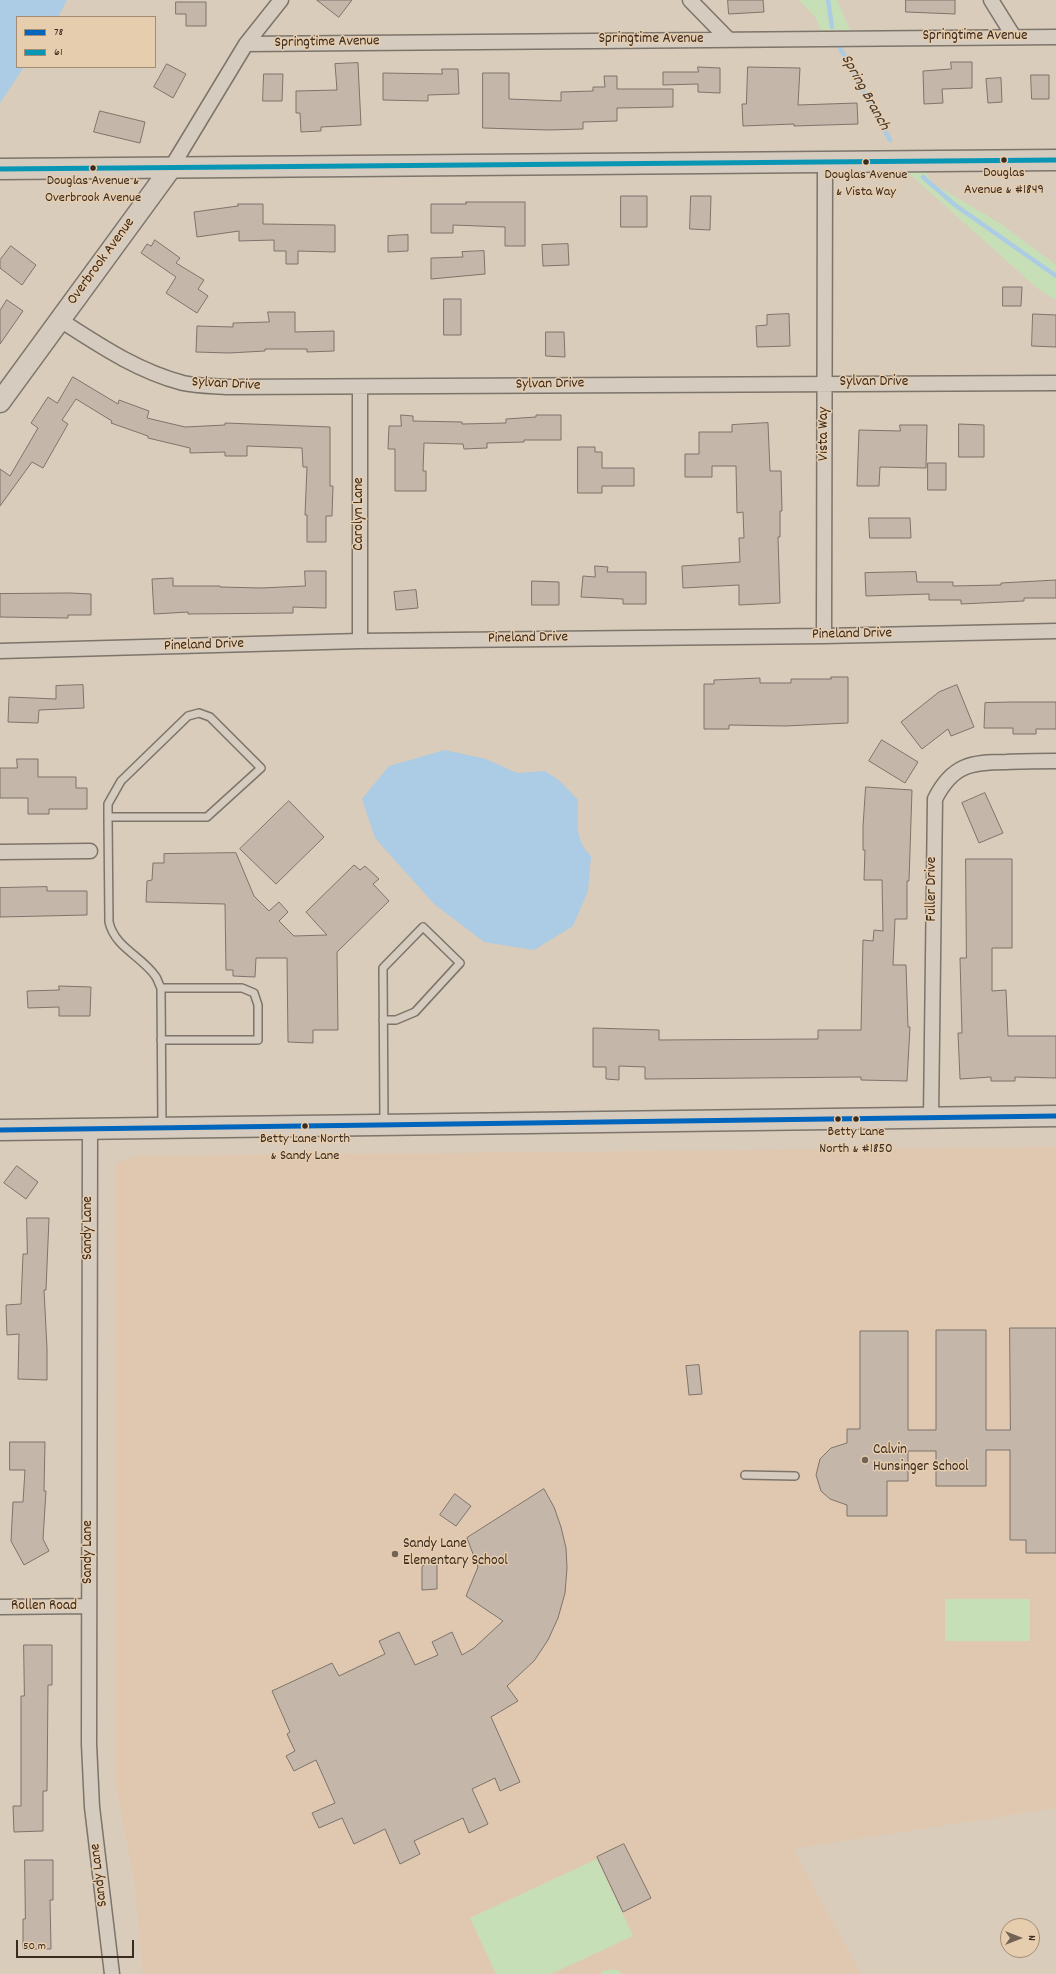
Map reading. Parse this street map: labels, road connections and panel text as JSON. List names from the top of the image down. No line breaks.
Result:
{"streets":{"street":["Springtime Avenue","Overbrook Avenue","Sylvan Drive","Vista Way","Carolyn Lane","Pineland Drive","Fuller Drive","Sandy Lane","Rollen Road"]},"crossings":[["Springtime Avenue","Overbrook Avenue"],["Overbrook Avenue","Sylvan Drive"],["Sylvan Drive","Vista Way"],["Sylvan Drive","Carolyn Lane"],["Vista Way","Pineland Drive"],["Carolyn Lane","Pineland Drive"],["Sandy Lane","Rollen Road"]],"water":["Spring Branch"],"places":["Douglas Avenue & #1849","Douglas Avenue & Vista Way","Douglas Avenue & Overbrook Avenue","Betty Lane North & #1850","Betty Lane North & Sandy Lane","Calvin Hunsinger School","Sandy Lane Elementary School"],"lines":["transit line 61","transit line 78"],"legend":["78","61"],"scale_bar":"50 m","north":"right"}
